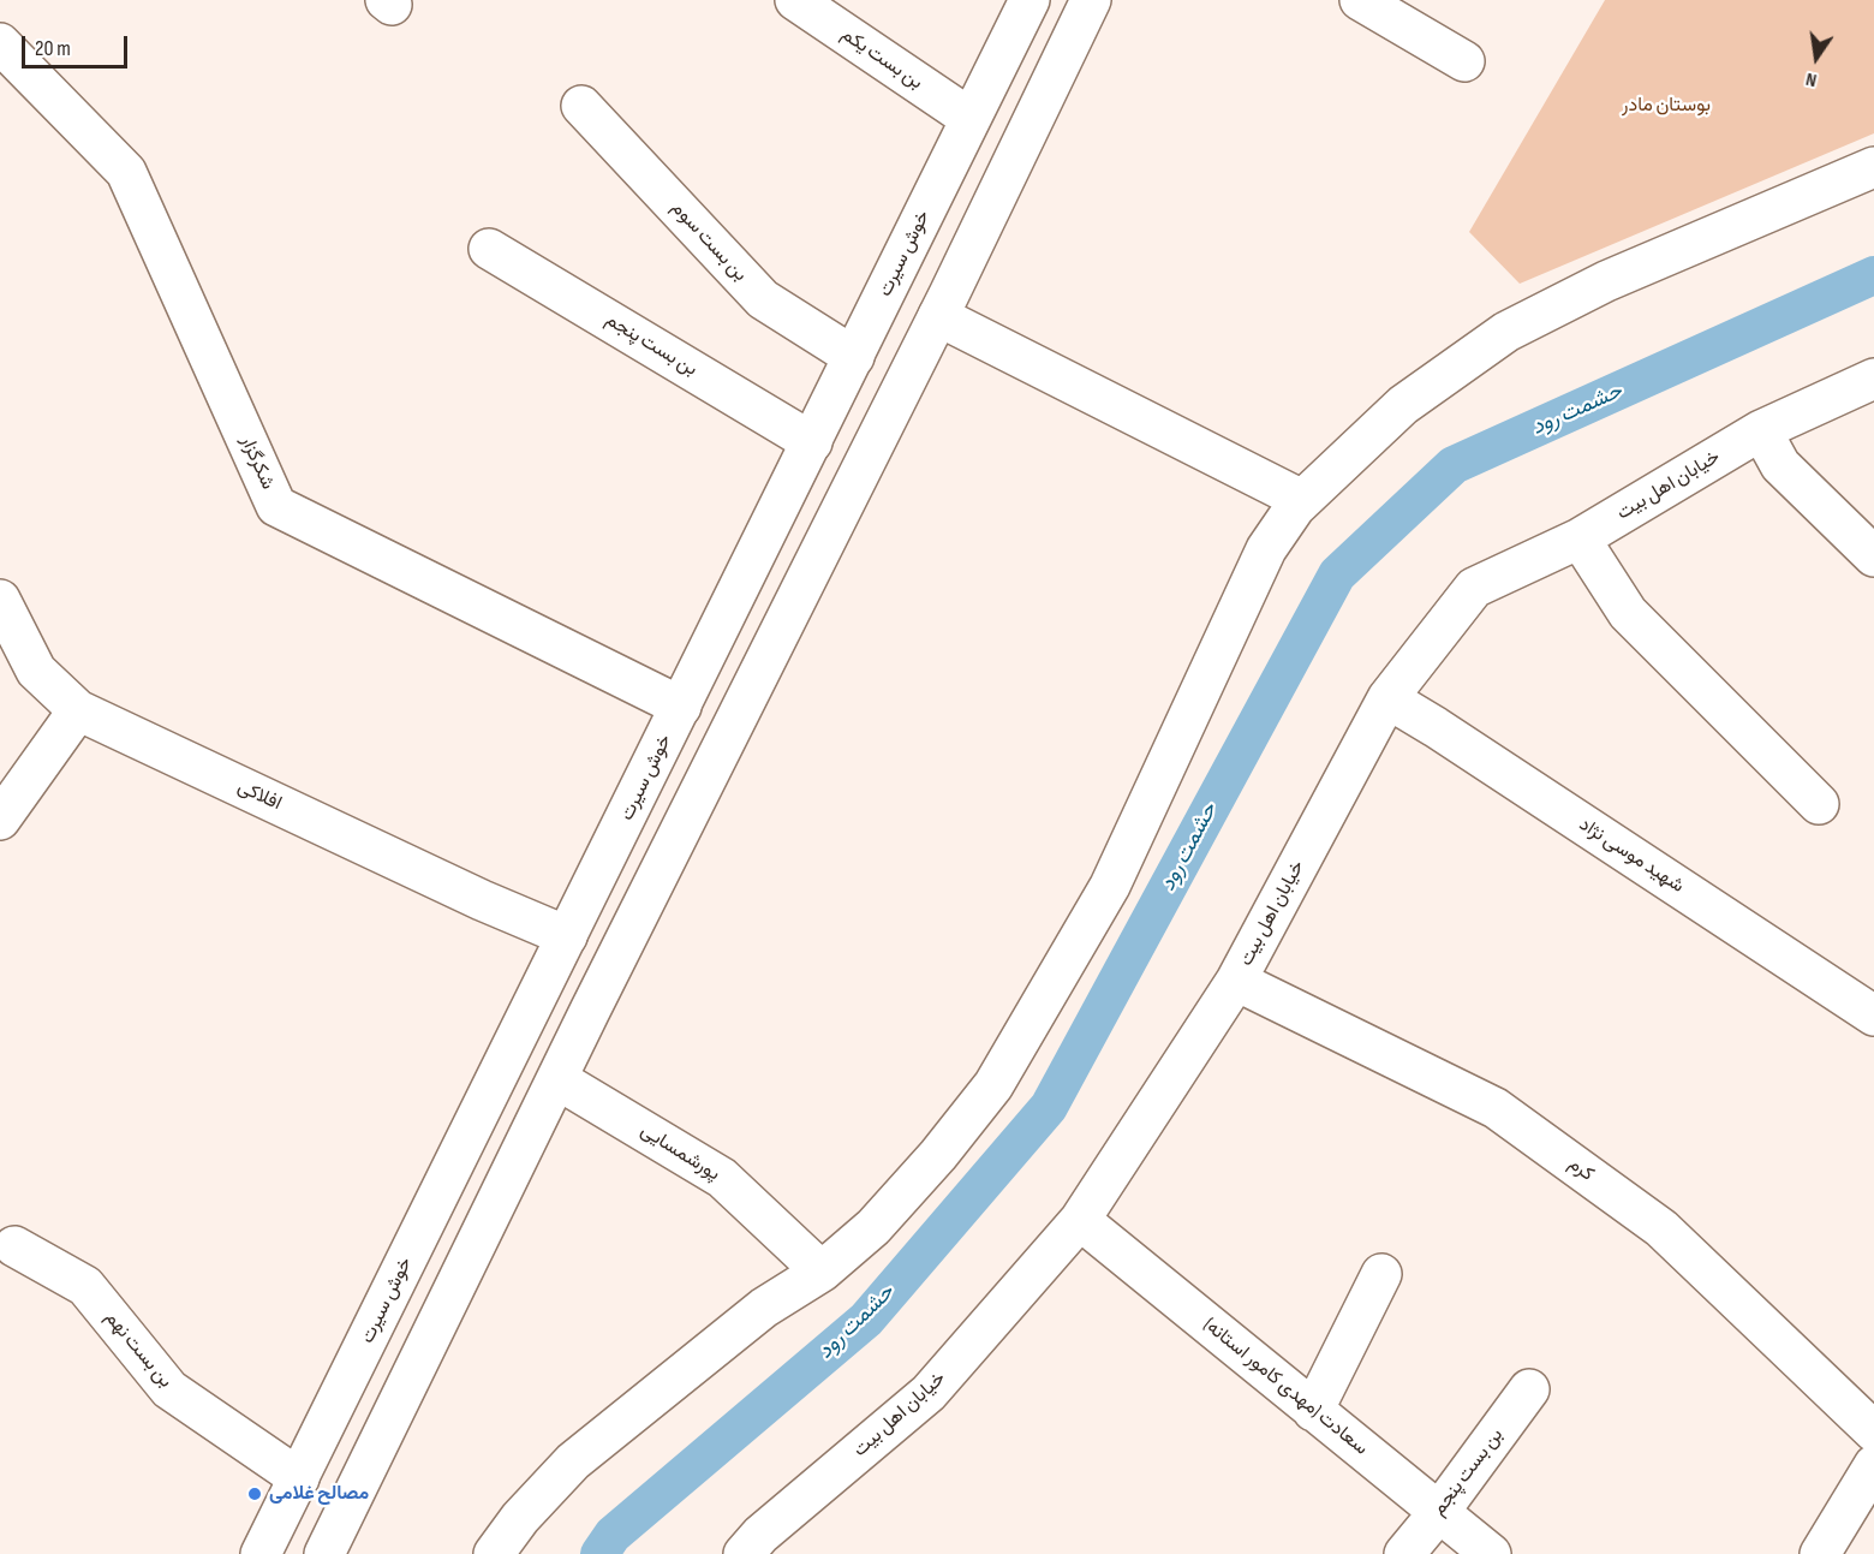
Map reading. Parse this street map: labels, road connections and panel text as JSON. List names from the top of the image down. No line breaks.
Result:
{"streets":{"street":["بن بست یکم","بن بست سوم","خوش سیرت","بن بست پنجم","شکرگزار","خیابان اهل بیت","افلاکی","شهید موسی نژاد","پورشمسایی","کرم","بن بست نهم","سعادت (مهدی کامور استانه)"]},"crossings":[["بن بست یکم","خوش سیرت"],["بن بست سوم","خوش سیرت"],["خوش سیرت","بن بست پنجم"],["خوش سیرت","شکرگزار"],["خوش سیرت","افلاکی"],["خوش سیرت","بن بست نهم"],["بن بست پنجم","سعادت (مهدی کامور استانه)"],["خیابان اهل بیت","شهید موسی نژاد"],["خیابان اهل بیت","کرم"],["خیابان اهل بیت","سعادت (مهدی کامور استانه)"]],"water":["حشمت رود"],"parks":["بوستان مادر"],"places":["مصالح غلامی"],"scale_bar":"20 m","north":"bottom"}
